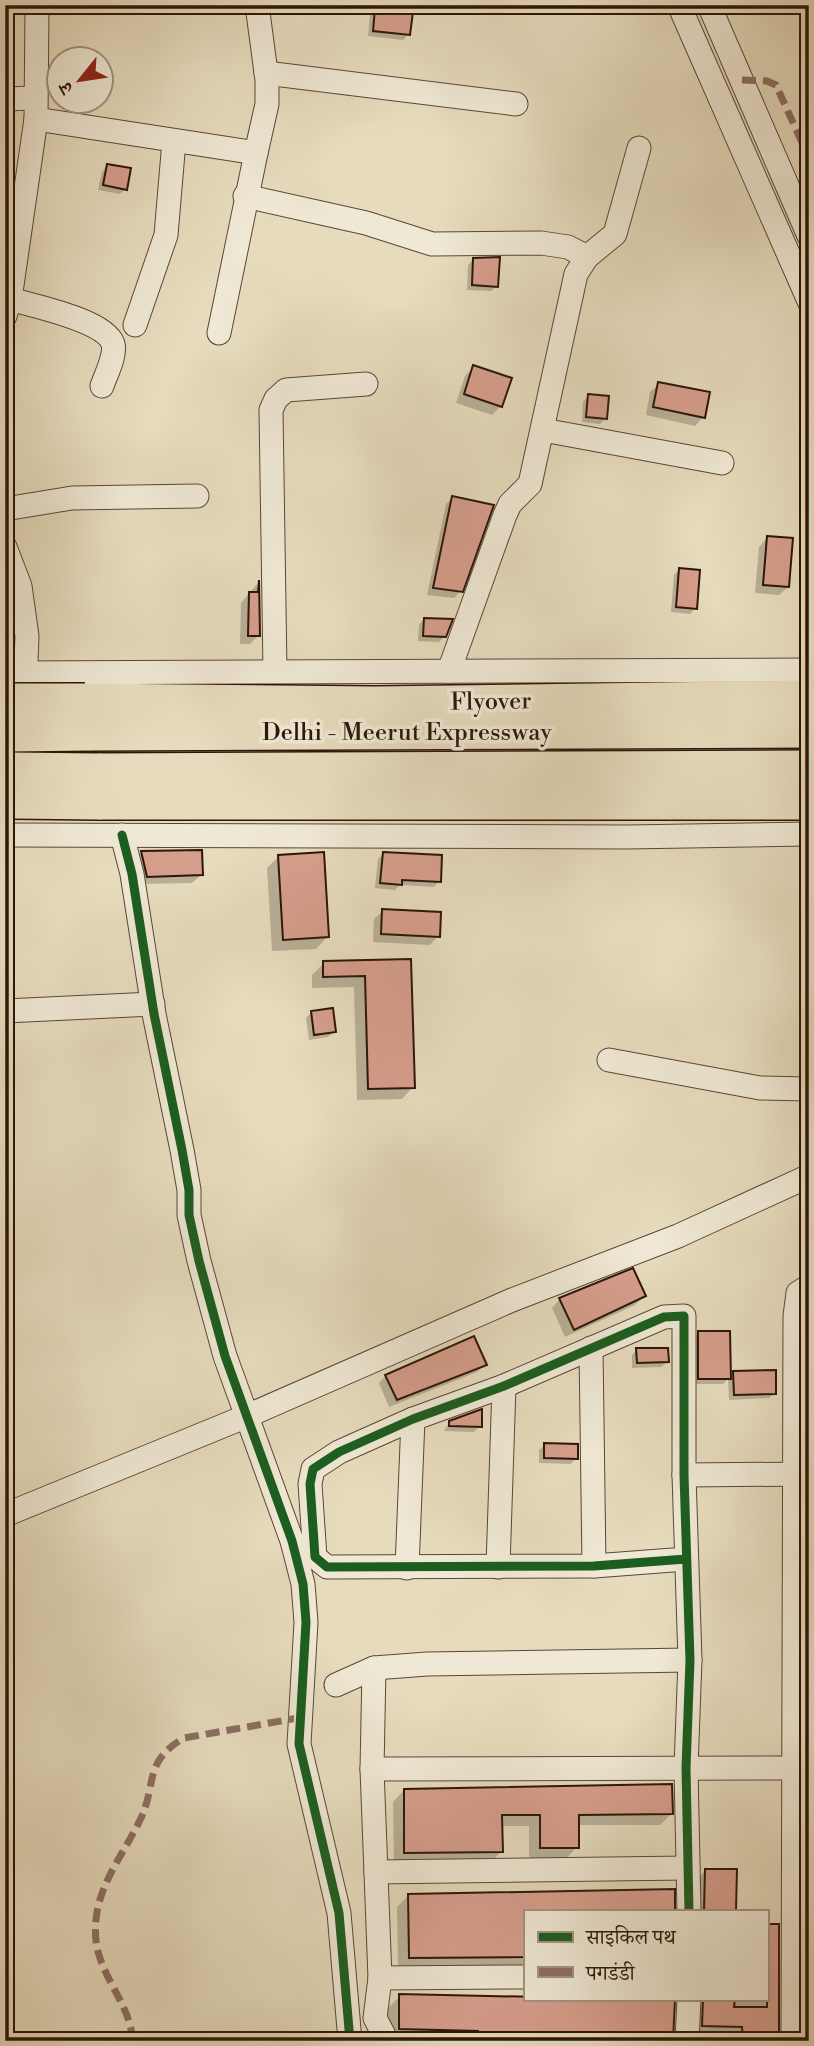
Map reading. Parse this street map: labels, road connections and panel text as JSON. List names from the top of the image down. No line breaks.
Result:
{"streets":{"highway":["Flyover","Delhi - Meerut Expressway"]},"crossings":[["Flyover","Delhi - Meerut Expressway"]],"legend":["साइकिल पथ","पगडंडी"],"north":"bottom left"}
